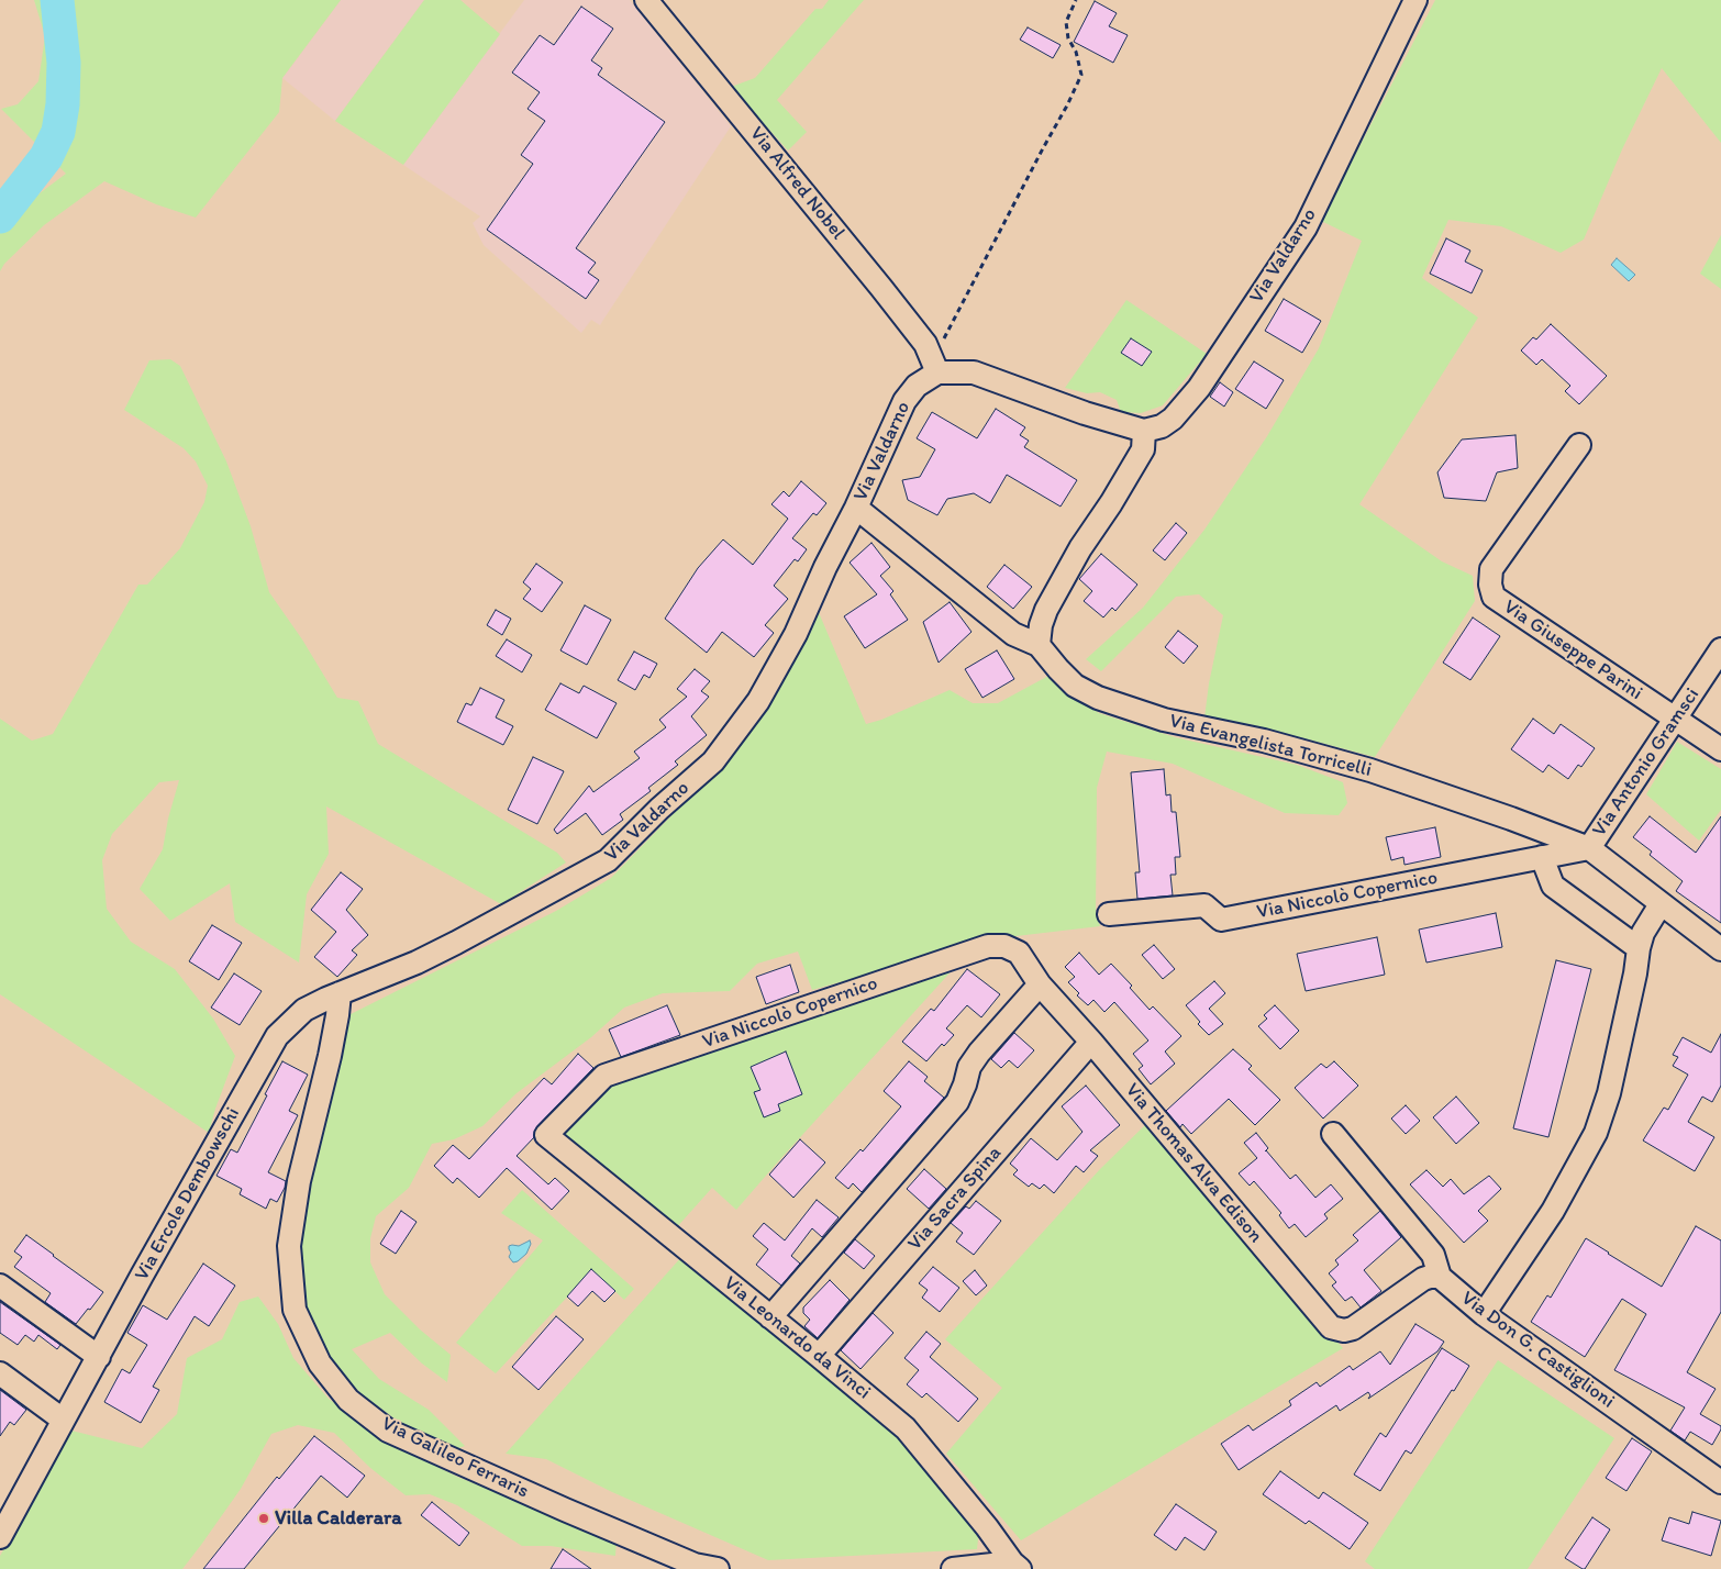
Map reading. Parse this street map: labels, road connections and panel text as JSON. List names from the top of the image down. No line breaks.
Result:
{"streets":{"street":["Via Alfred Nobel","Via Valdarno","Via Giuseppe Parini","Via Evangelista Torricelli","Via Antonio Gramsci","Via Niccolò Copernico","Via Thomas Alva Edison","Via Ercole Dembowschi","Via Sacra Spina","Via Leonardo da Vinci","Via Don G. Castiglioni","Via Galileo Ferraris"]},"crossings":[["Via Alfred Nobel","Via Valdarno"],["Via Valdarno","Via Ercole Dembowschi"],["Via Valdarno","Via Galileo Ferraris"],["Via Giuseppe Parini","Via Antonio Gramsci"],["Via Evangelista Torricelli","Via Antonio Gramsci"],["Via Evangelista Torricelli","Via Niccolò Copernico"],["Via Antonio Gramsci","Via Niccolò Copernico"],["Via Niccolò Copernico","Via Thomas Alva Edison"],["Via Niccolò Copernico","Via Leonardo da Vinci"],["Via Thomas Alva Edison","Via Sacra Spina"],["Via Thomas Alva Edison","Via Don G. Castiglioni"],["Via Ercole Dembowschi","Via Galileo Ferraris"],["Via Sacra Spina","Via Leonardo da Vinci"]],"places":["Villa Calderara"]}
